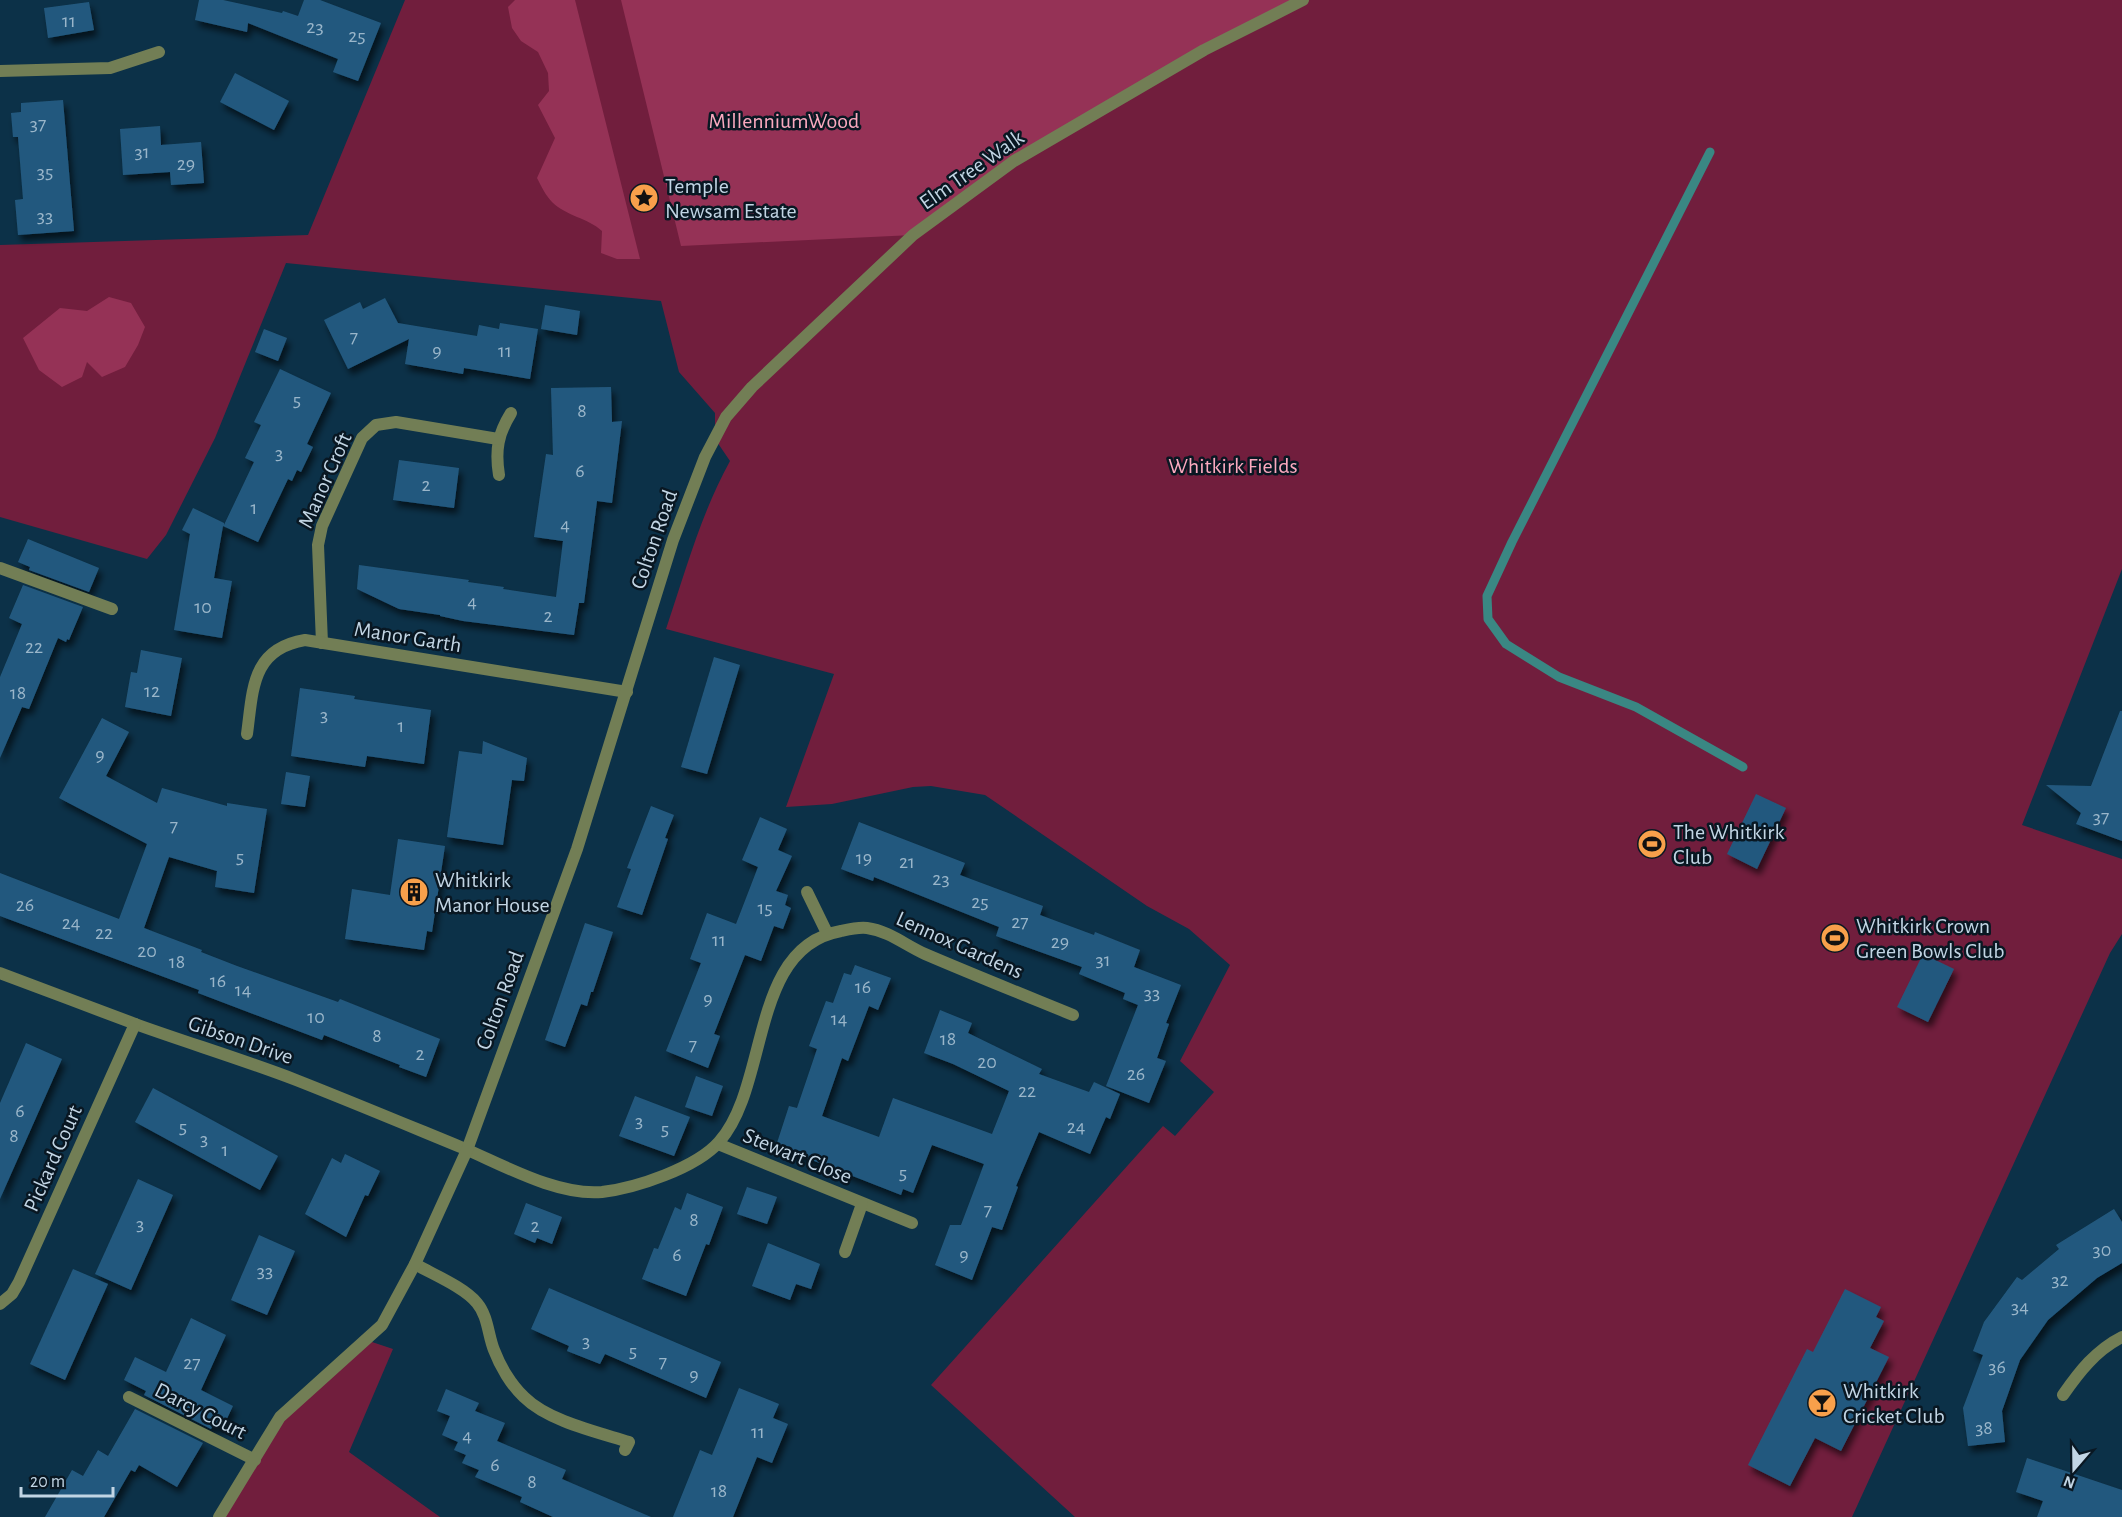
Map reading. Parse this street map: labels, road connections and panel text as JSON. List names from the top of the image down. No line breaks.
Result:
{"streets":{"street":["Elm Tree Walk","Manor Croft","Colton Road","Manor Garth","Lennox Gardens","Gibson Drive","Stewart Close","Pickard Court","Darcy Court"]},"crossings":[["Elm Tree Walk","Colton Road"],["Manor Croft","Manor Garth"],["Colton Road","Manor Garth"],["Colton Road","Lennox Gardens"],["Colton Road","Gibson Drive"],["Colton Road","Darcy Court"],["Lennox Gardens","Gibson Drive"],["Lennox Gardens","Stewart Close"],["Gibson Drive","Pickard Court"]],"parks":["MillenniumWood","Whitkirk Fields"],"places":{"place":["Temple Newsam Estate"],"sports":["The Whitkirk Club","Whitkirk Crown Green Bowls Club"],"building":["Whitkirk Manor House"],"bar":["Whitkirk Cricket Club"]},"house_numbers":["11","23","25","37","31","29","35","33","7","9","11","5","8","3","6","2","1","4","4","10","2","22","12","18","3","1","9","37","7","5","19","21","23","25","26","15","27","24","22","11","29","20","31","18","16","16","14","33","9","10","14","8","18","7","2","20","26","22","6","3","5","24","5","8","3","1","5","7","8","3","2","30","6","9","33","32","34","3","5","7","27","36","9","38","11","4","6","8","18"],"scale_bar":"20 m","north":"bottom"}
